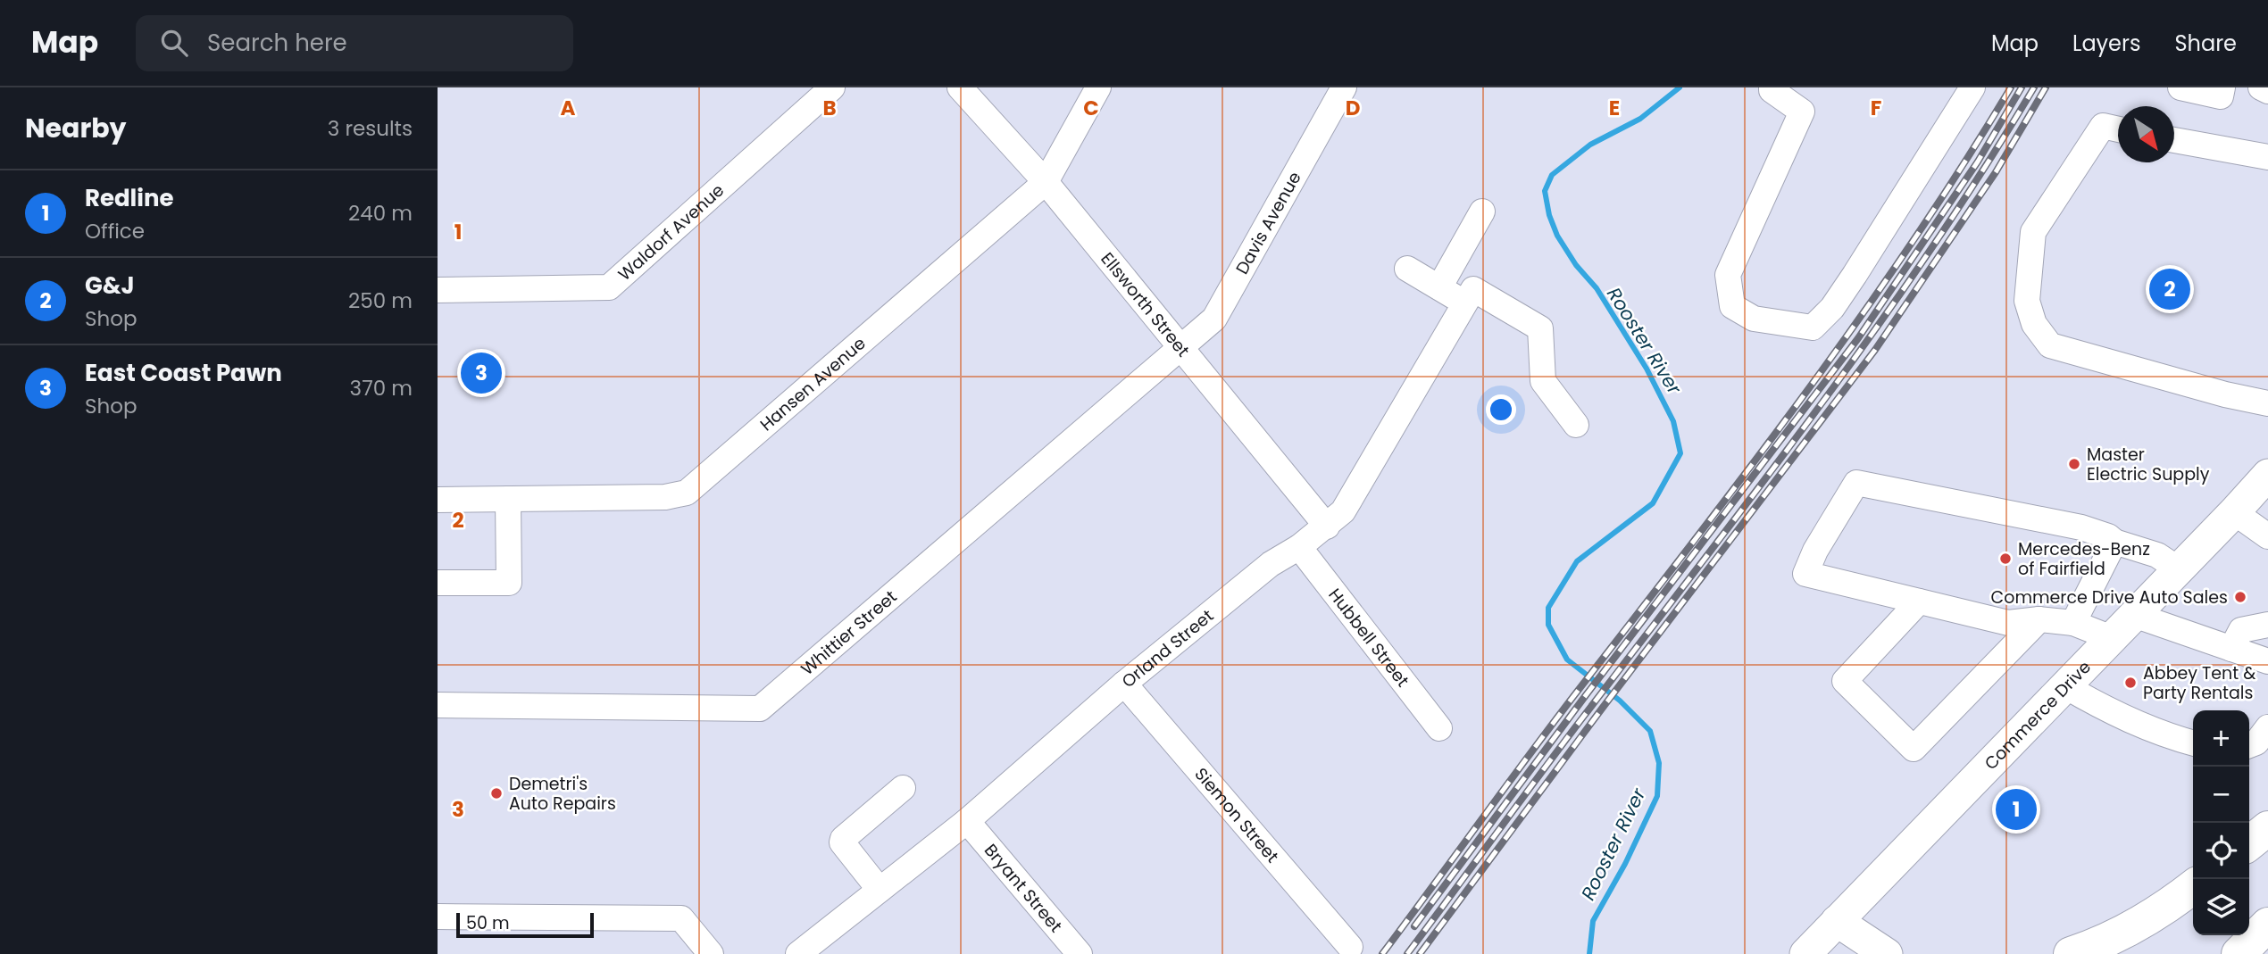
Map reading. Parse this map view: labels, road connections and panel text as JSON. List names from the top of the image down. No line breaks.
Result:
{"streets":{"main road":["Commerce Drive"],"street":["Davis Avenue","Waldorf Avenue","Ellsworth Street","Hansen Avenue","Whittier Street","Hubbell Street","Orland Street","Siemon Street","Bryant Street"]},"crossings":[["Davis Avenue","Ellsworth Street"],["Davis Avenue","Whittier Street"],["Ellsworth Street","Hansen Avenue"],["Ellsworth Street","Whittier Street"],["Ellsworth Street","Orland Street"],["Hubbell Street","Orland Street"],["Orland Street","Siemon Street"],["Orland Street","Bryant Street"]],"water":["Rooster River"],"places":["Master Electric Supply","Mercedes-Benz of Fairfield","Commerce Drive Auto Sales","Abbey Tent & Party Rentals","Demetri's Auto Repairs"],"scale_bar":"50 m","north":"bottom right","page":{"header":"Map","search":"Search here","nav":["Map","Layers","Share"],"heading":["Nearby","3 results"],"list":[{"mark":"1","name":"Redline","note":"Office","value":"240 m"},{"mark":"2","name":"G&J","note":"Shop","value":"250 m"},{"mark":"3","name":"East Coast Pawn","note":"Shop","value":"370 m"}],"pins":["2","3","1"],"map_buttons":["+","−"],"scale":"50 m"},"grid":{"columns":["A","B","C","D","E","F"],"rows":["1","2","3"]}}
